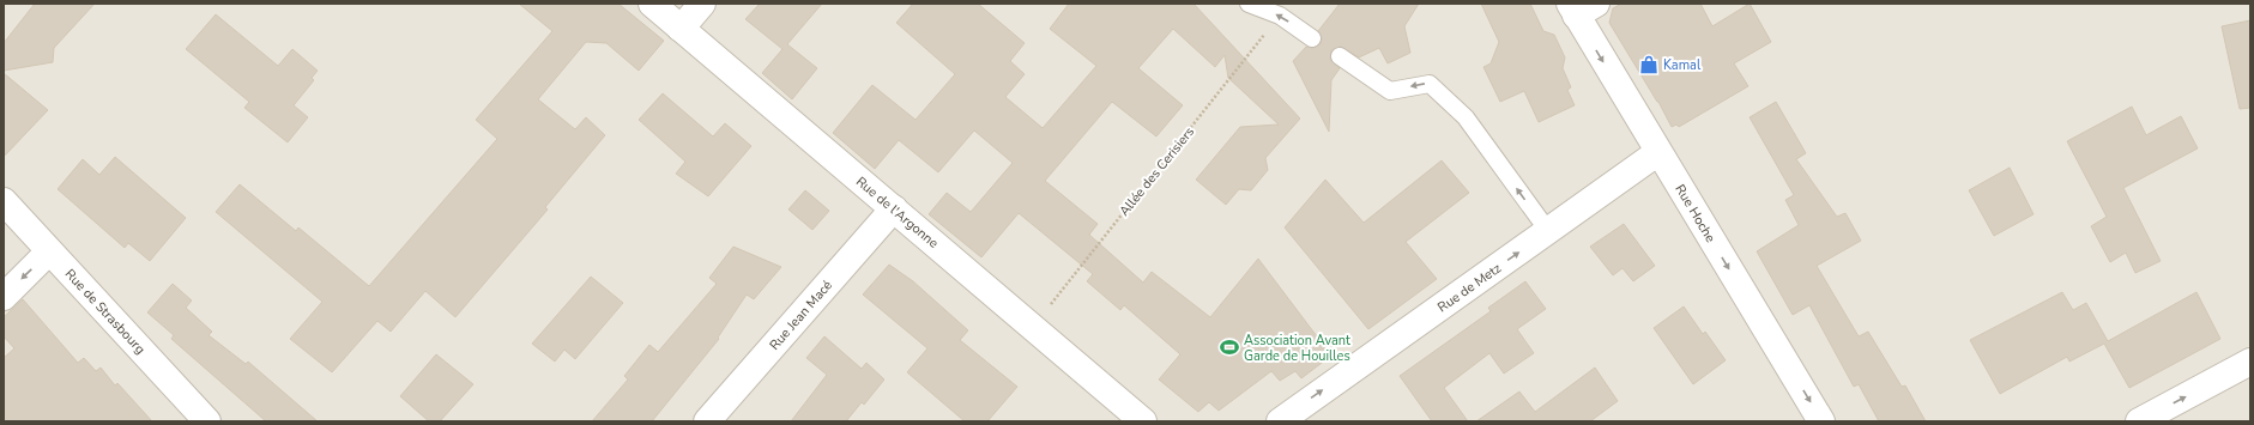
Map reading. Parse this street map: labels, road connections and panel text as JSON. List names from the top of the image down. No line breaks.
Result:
{"streets":{"street":["Rue de l'Argonne","Rue Hoche","Rue de Metz","Rue de Strasbourg","Rue Jean Macé"],"path":["Allée des Cerisiers"]},"crossings":[["Allée des Cerisiers","Rue de l'Argonne"],["Rue de l'Argonne","Rue Jean Macé"],["Rue Hoche","Rue de Metz"]],"one_way":["Rue Hoche","Rue de Metz"],"places":{"shop":["Kamal"],"sports":["Association Avant Garde de Houilles"]}}
